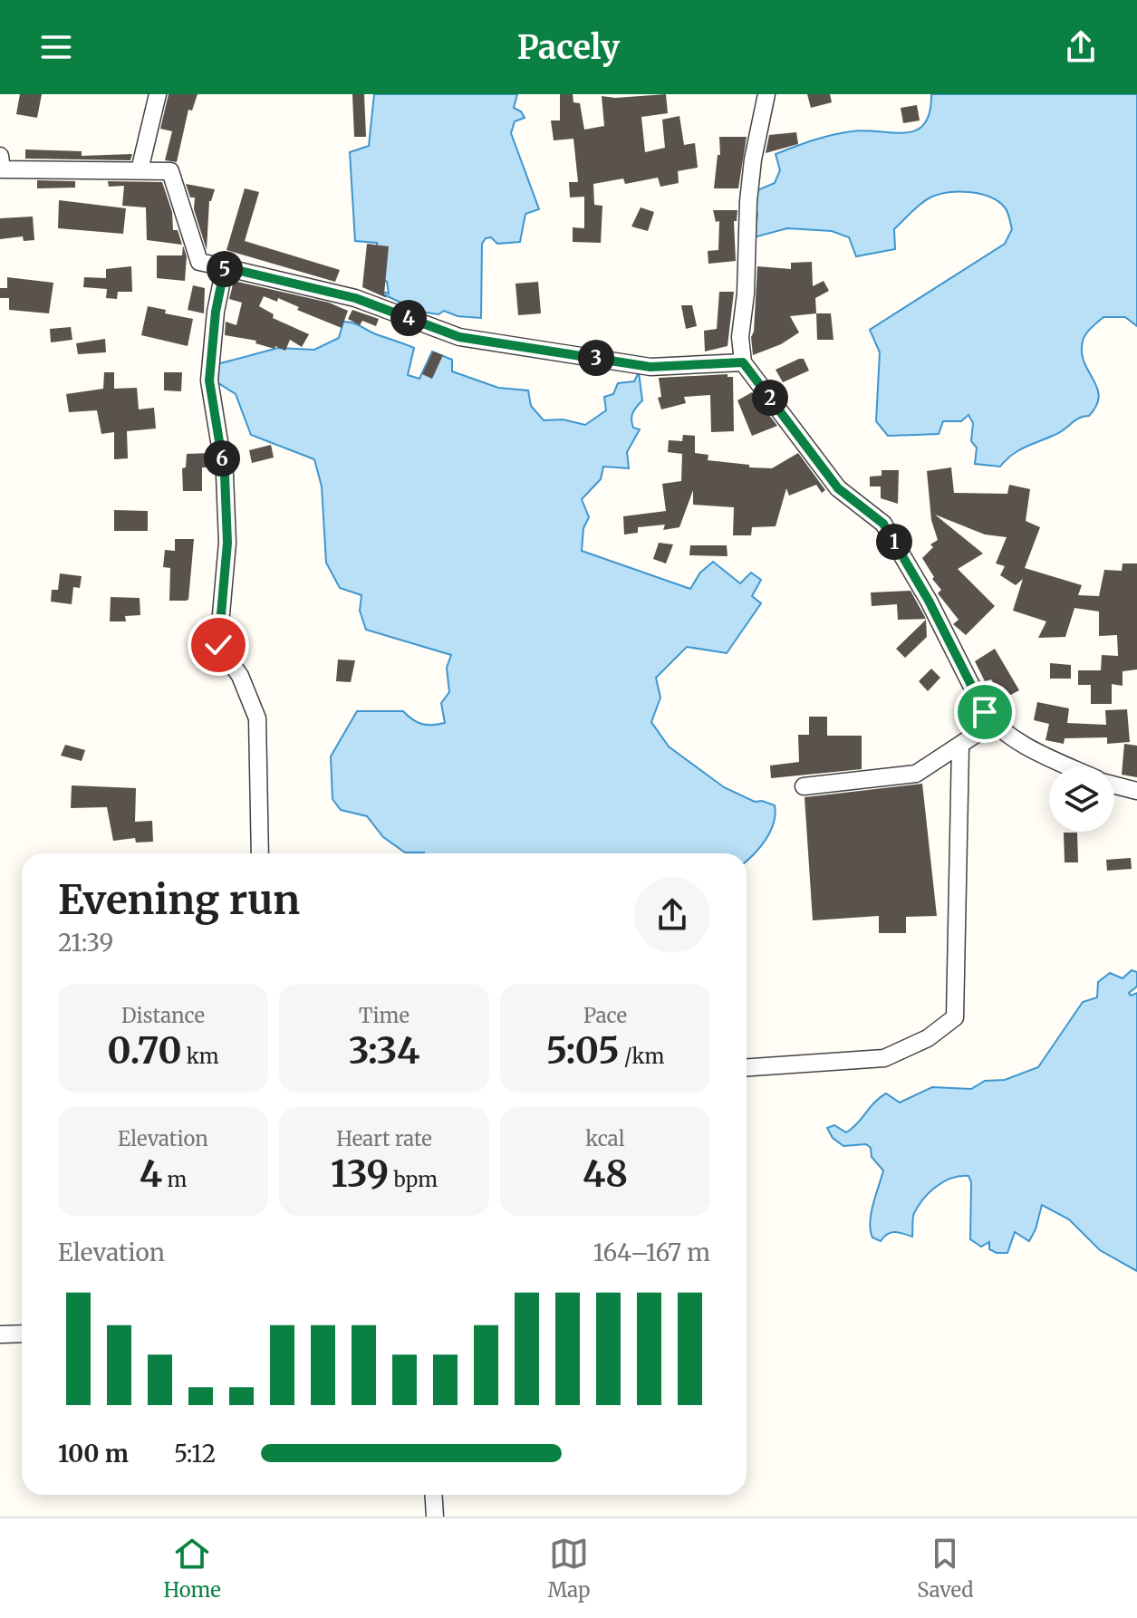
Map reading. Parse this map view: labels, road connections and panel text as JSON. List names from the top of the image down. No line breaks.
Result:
{"page":{"header":"Pacely","pins":["5","4","3","2","6","1"],"heading":["Evening run","21:39"],"stats":[["Distance","0.70 km"],["Time","3:34"],["Pace","5:05 /km"],["Elevation","4 m"],["Heart rate","139 bpm"],["kcal","48"]],"chart":["Elevation","164–167 m"],"list":[{"name":"100 m","note":"5:12"}],"tabs":["Home","Map","Saved"]}}
